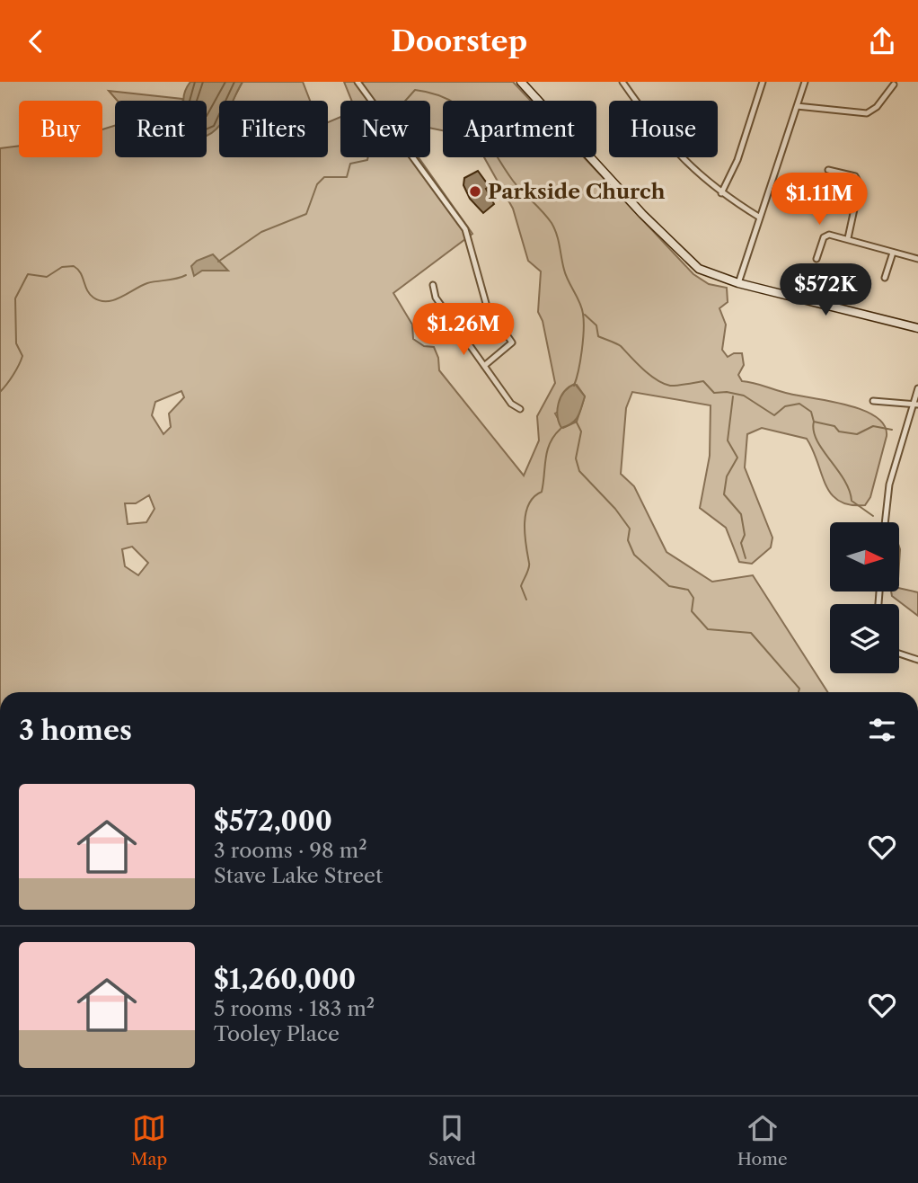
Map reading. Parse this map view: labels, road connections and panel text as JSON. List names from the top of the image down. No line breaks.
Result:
{"places":["Parkside Church"],"north":"right","page":{"header":"Doorstep","chip":["Buy","Rent","Filters","New","Apartment","House"],"price":["$1.11M","$572K","$1.26M"],"heading":"3 homes","list":[{"name":"$572,000","note":"3 rooms · 98 m² · Stave Lake Street"},{"name":"$1,260,000","note":"5 rooms · 183 m² · Tooley Place"}],"tabs":["Map","Saved","Home"]}}
